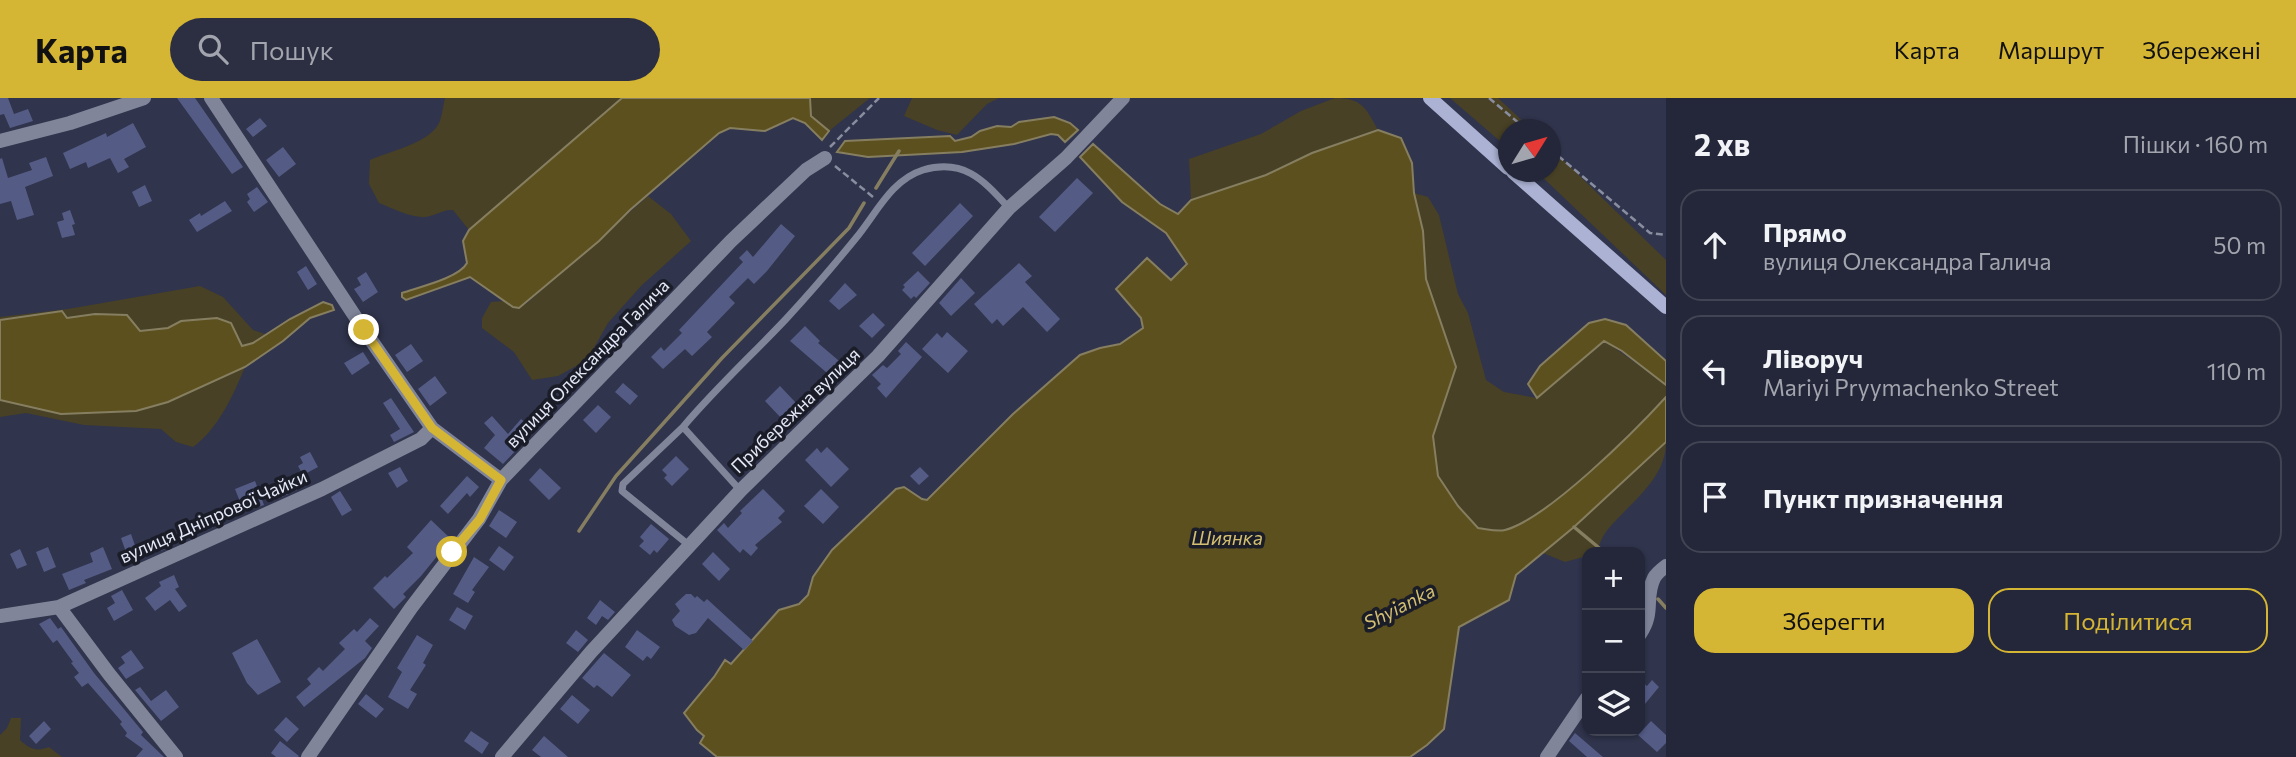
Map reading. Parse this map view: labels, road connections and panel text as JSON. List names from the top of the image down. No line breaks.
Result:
{"streets":{"street":["вулиця Олександра Галича","Прибережна вулиця","вулиця Дніпрової Чайки"]},"water":["Шиянка","Shyianka"],"north":"top right","page":{"header":"Карта","search":"Пошук","nav":["Карта","Маршрут","Збережені"],"heading":["2 хв","Пішки · 160 m"],"list":[["Прямо","вулиця Олександра Галича","50 m"],["Ліворуч","Mariyi Pryymachenko Street","110 m"],"Пункт призначення"],"map_buttons":["+","−"],"buttons":["Зберегти","Поділитися"]}}
